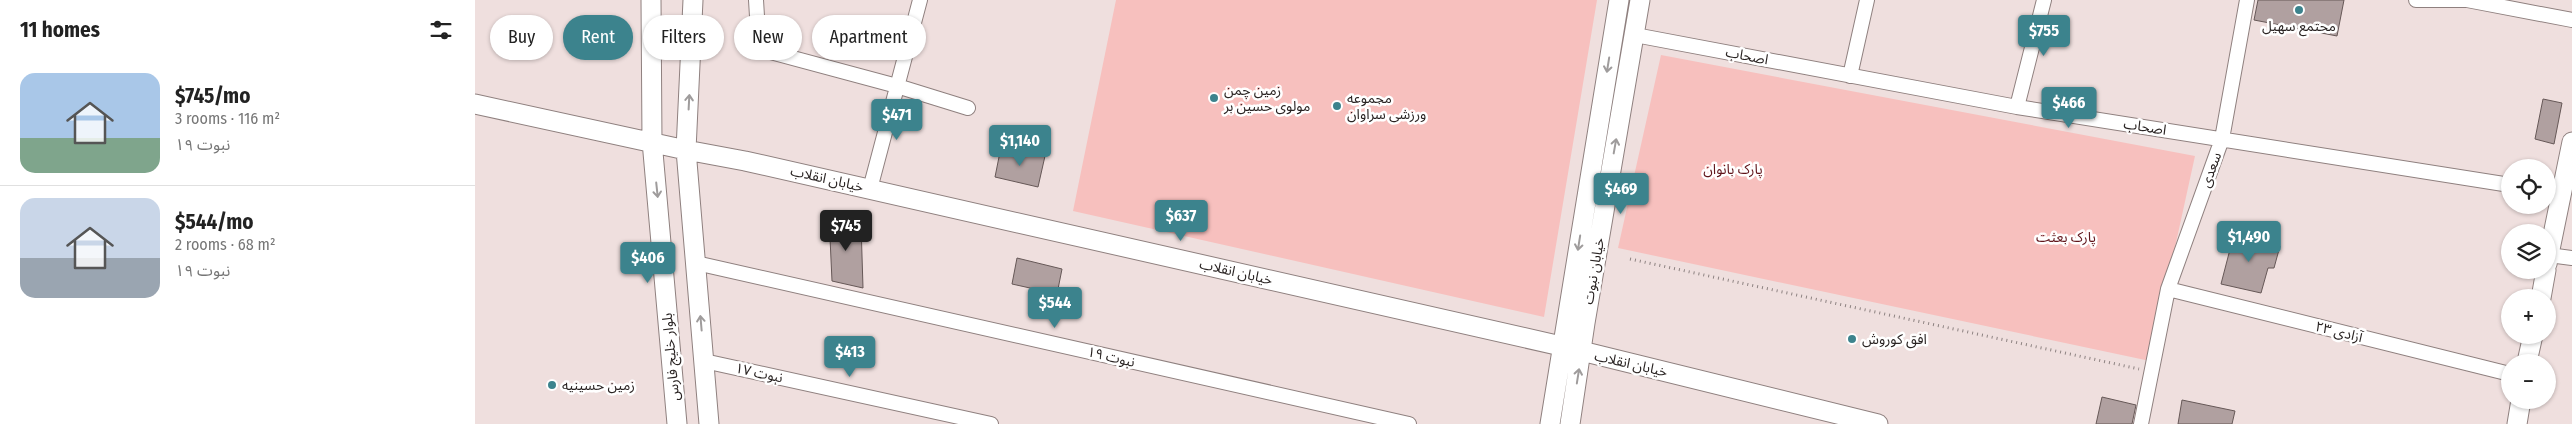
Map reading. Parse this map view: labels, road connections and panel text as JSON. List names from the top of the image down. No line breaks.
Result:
{"streets":{"street":["اصحاب","سعدی","خیابان انقلاب","خیابان نبوت","آزادی ۲۳","بلوار خلیج فارس","نبوت ۱۹","نبوت ۱۷"]},"crossings":[["اصحاب","سعدی"],["اصحاب","خیابان نبوت"],["سعدی","آزادی ۲۳"],["خیابان انقلاب","خیابان نبوت"],["خیابان انقلاب","بلوار خلیج فارس"]],"parks":["پارک بانوان","پارک بعثت"],"places":["محتمع سهیل","زمین چمن مولوی حسین بر","مجموعه ورزشی سراوان","افق کوروش","زمین حسینیه"],"page":{"heading":"11 homes","price":["$755","$466","$471","$1,140","$469","$637","$745","$1,490","$406","$544","$413"],"chip":["Buy","Rent","Filters","New","Apartment"],"list":[{"name":"$745/mo","note":"3 rooms · 116 m² · نبوت ۱۹"},{"name":"$544/mo","note":"2 rooms · 68 m² · نبوت ۱۹"}],"map_buttons":["+","−"]}}
